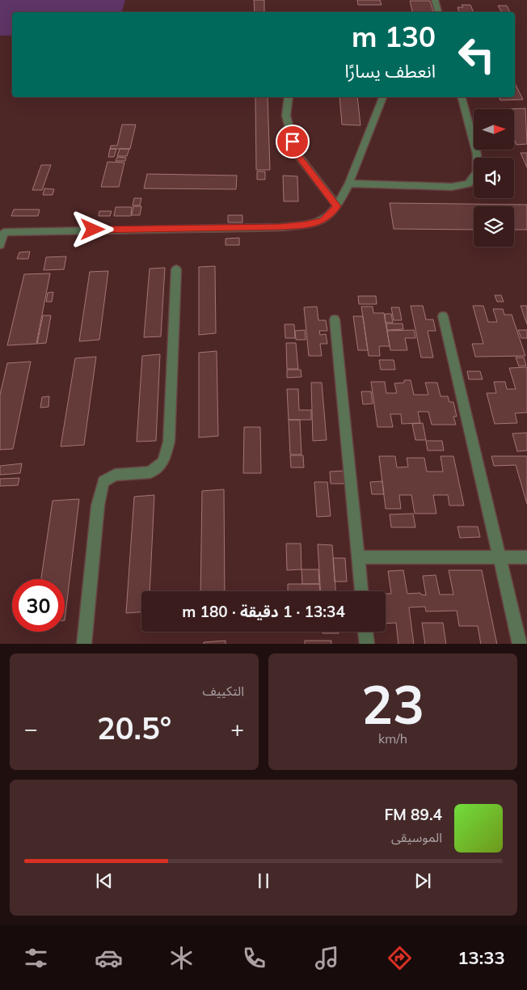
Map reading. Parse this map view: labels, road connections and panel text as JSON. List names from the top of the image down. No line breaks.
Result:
{"north":"right","page":{"turn":["130 m","انعطف يسارًا"],"limit":"30","trip":"13:34 · 1 دقيقة · 180 m","tile":[["23","km/h"],"التكييف"],"heat":["−","20.5°","+"],"song":["89.4 FM","الموسيقى"],"tabs":"13:33"}}
